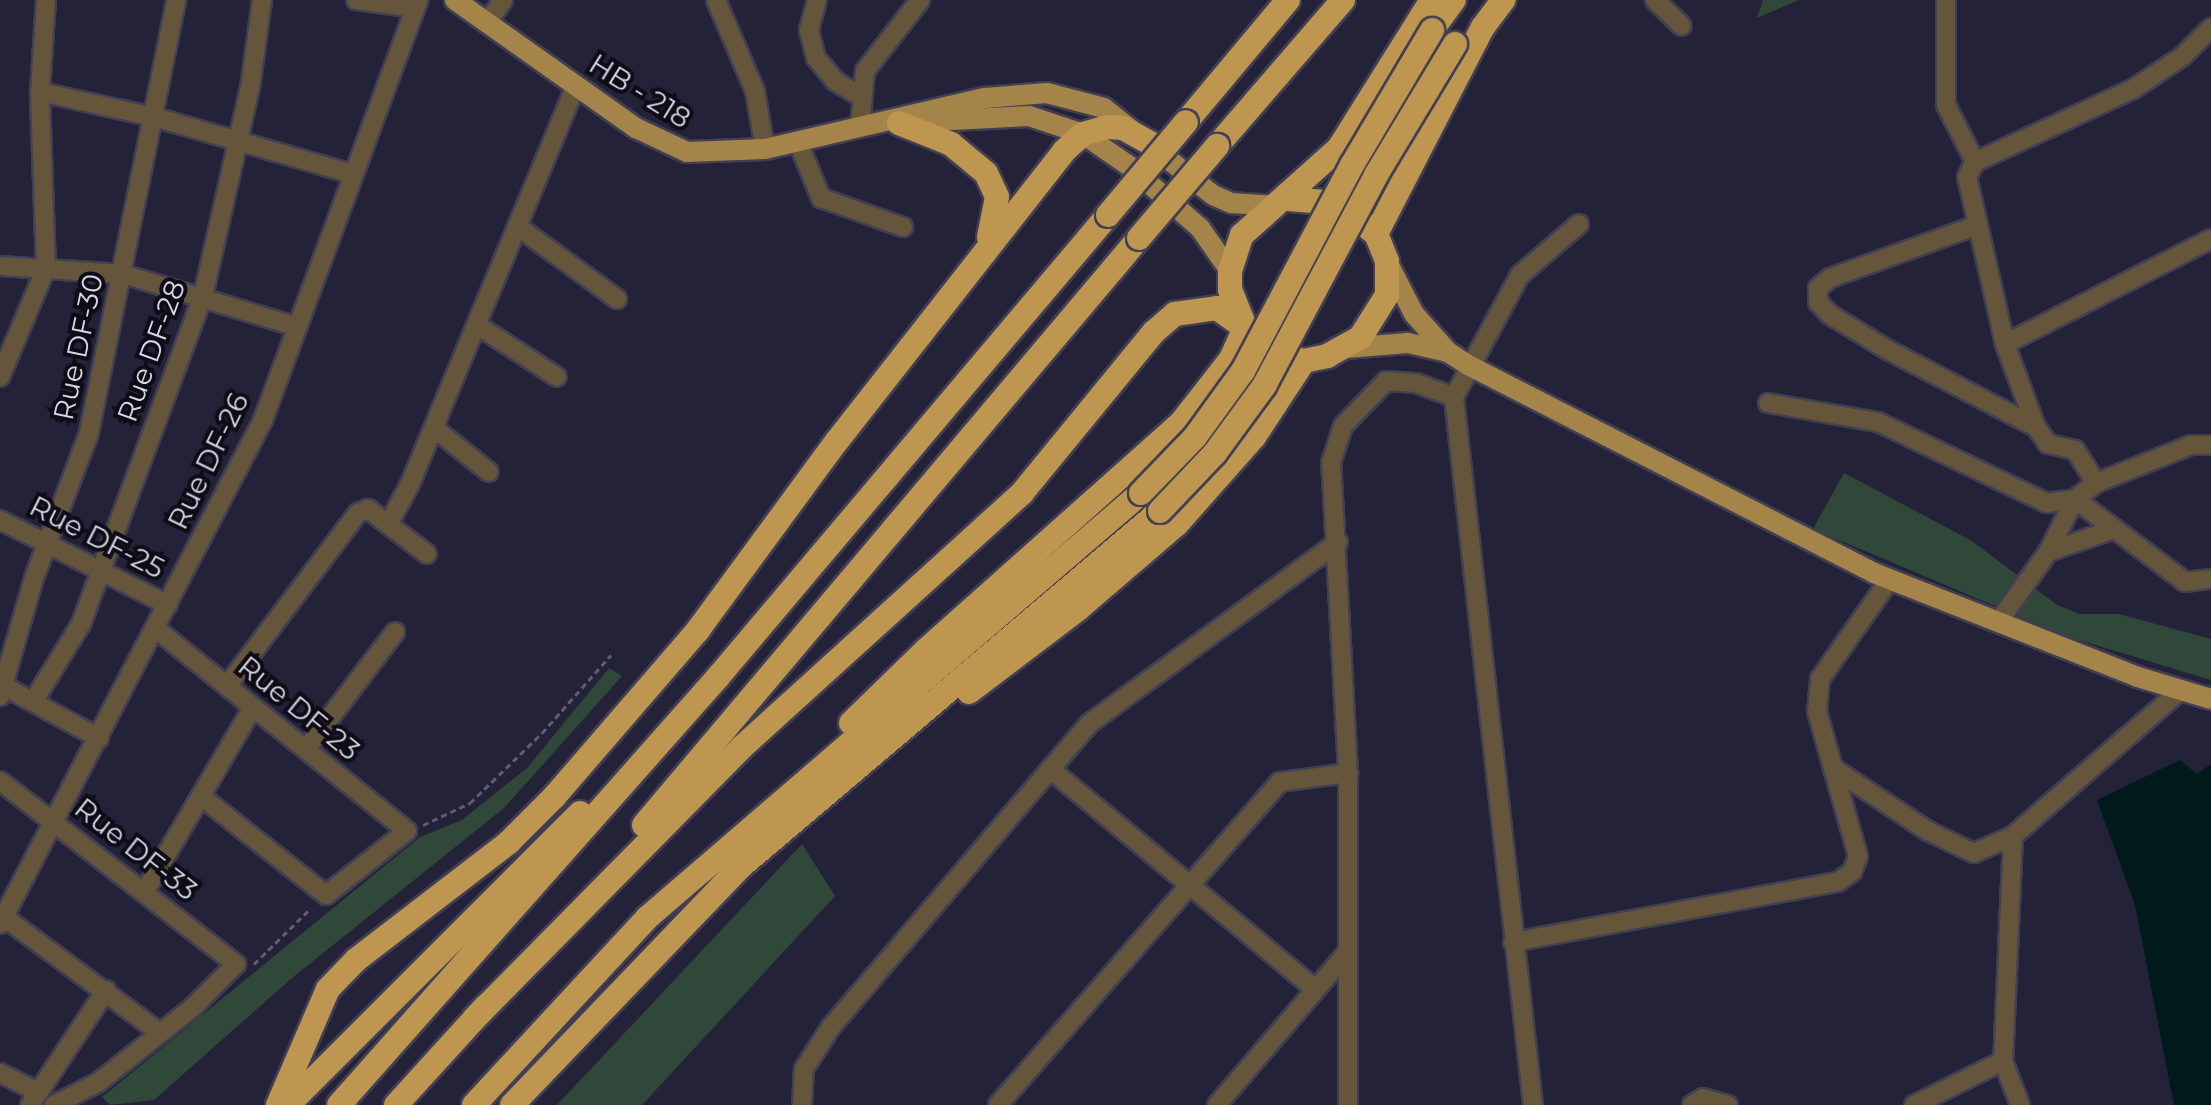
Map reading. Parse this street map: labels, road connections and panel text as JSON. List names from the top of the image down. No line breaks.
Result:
{"streets":{"main road":["HB - 218"],"street":["Rue DF-30","Rue DF-28","Rue DF-26","Rue DF-25","Rue DF-23","Rue DF-33"]},"crossings":[["Rue DF-30","Rue DF-25"],["Rue DF-28","Rue DF-25"],["Rue DF-26","Rue DF-25"],["Rue DF-26","Rue DF-23"],["Rue DF-26","Rue DF-33"]]}
